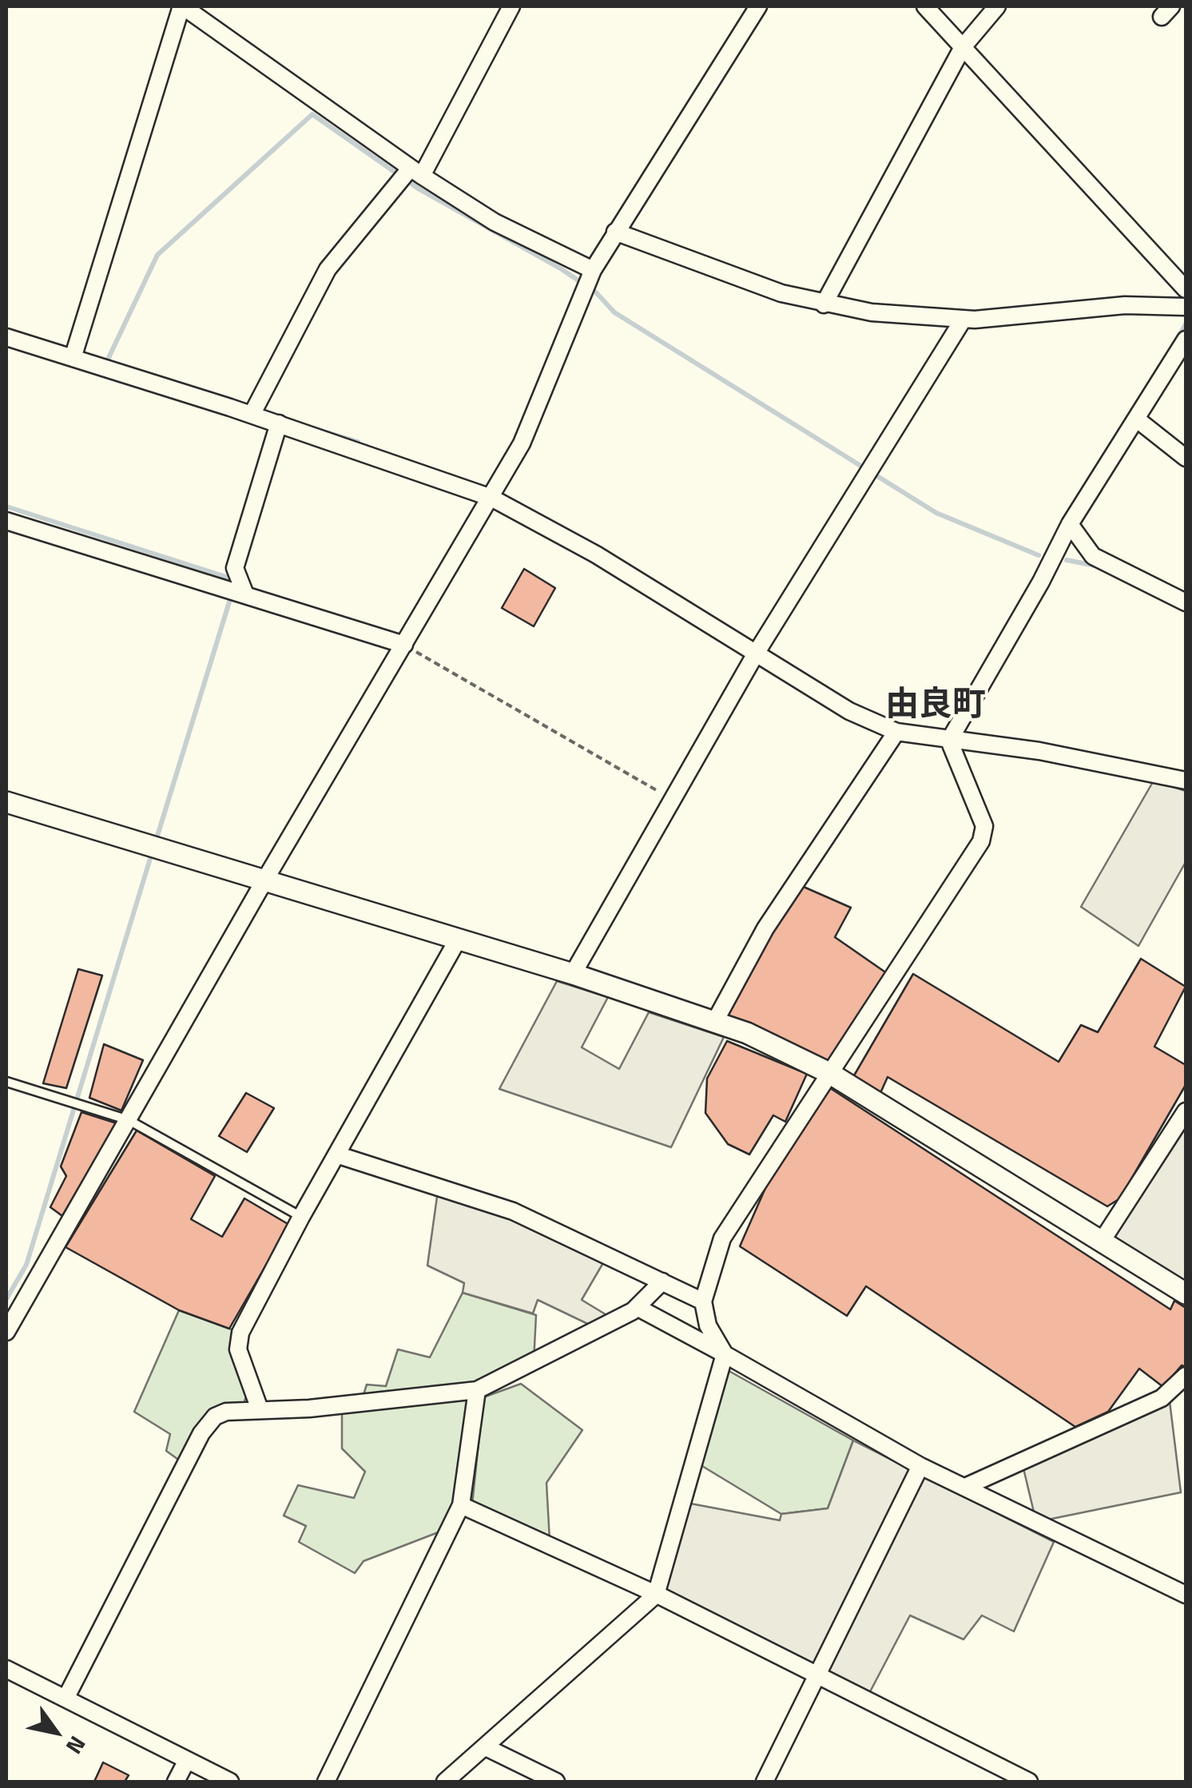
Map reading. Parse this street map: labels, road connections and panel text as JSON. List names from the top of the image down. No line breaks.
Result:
{"districts":["由良町"],"north":"bottom right"}
